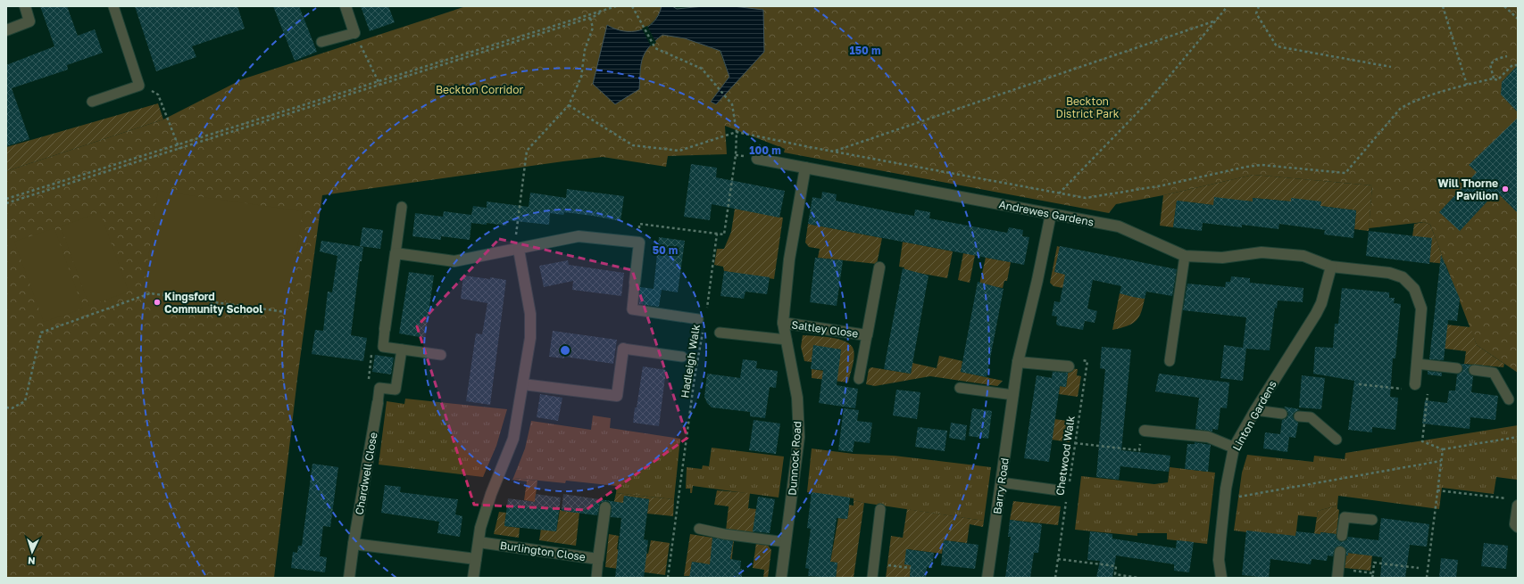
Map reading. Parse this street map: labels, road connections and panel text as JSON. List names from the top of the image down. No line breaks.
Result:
{"streets":{"street":["Andrewes Gardens","Saltley Close","Linton Gardens","Dunnock Road","Chardwell Close","Barry Road","Burlington Close"],"path":["Hadleigh Walk","Chetwood Walk"]},"crossings":[["Andrewes Gardens","Linton Gardens"],["Andrewes Gardens","Dunnock Road"],["Andrewes Gardens","Barry Road"],["Saltley Close","Dunnock Road"]],"parks":["Beckton Corridor","Beckton District Park"],"places":["Will Thorne Pavilion","Kingsford Community School"],"north":"bottom","rings":["150 m","100 m","50 m"]}
